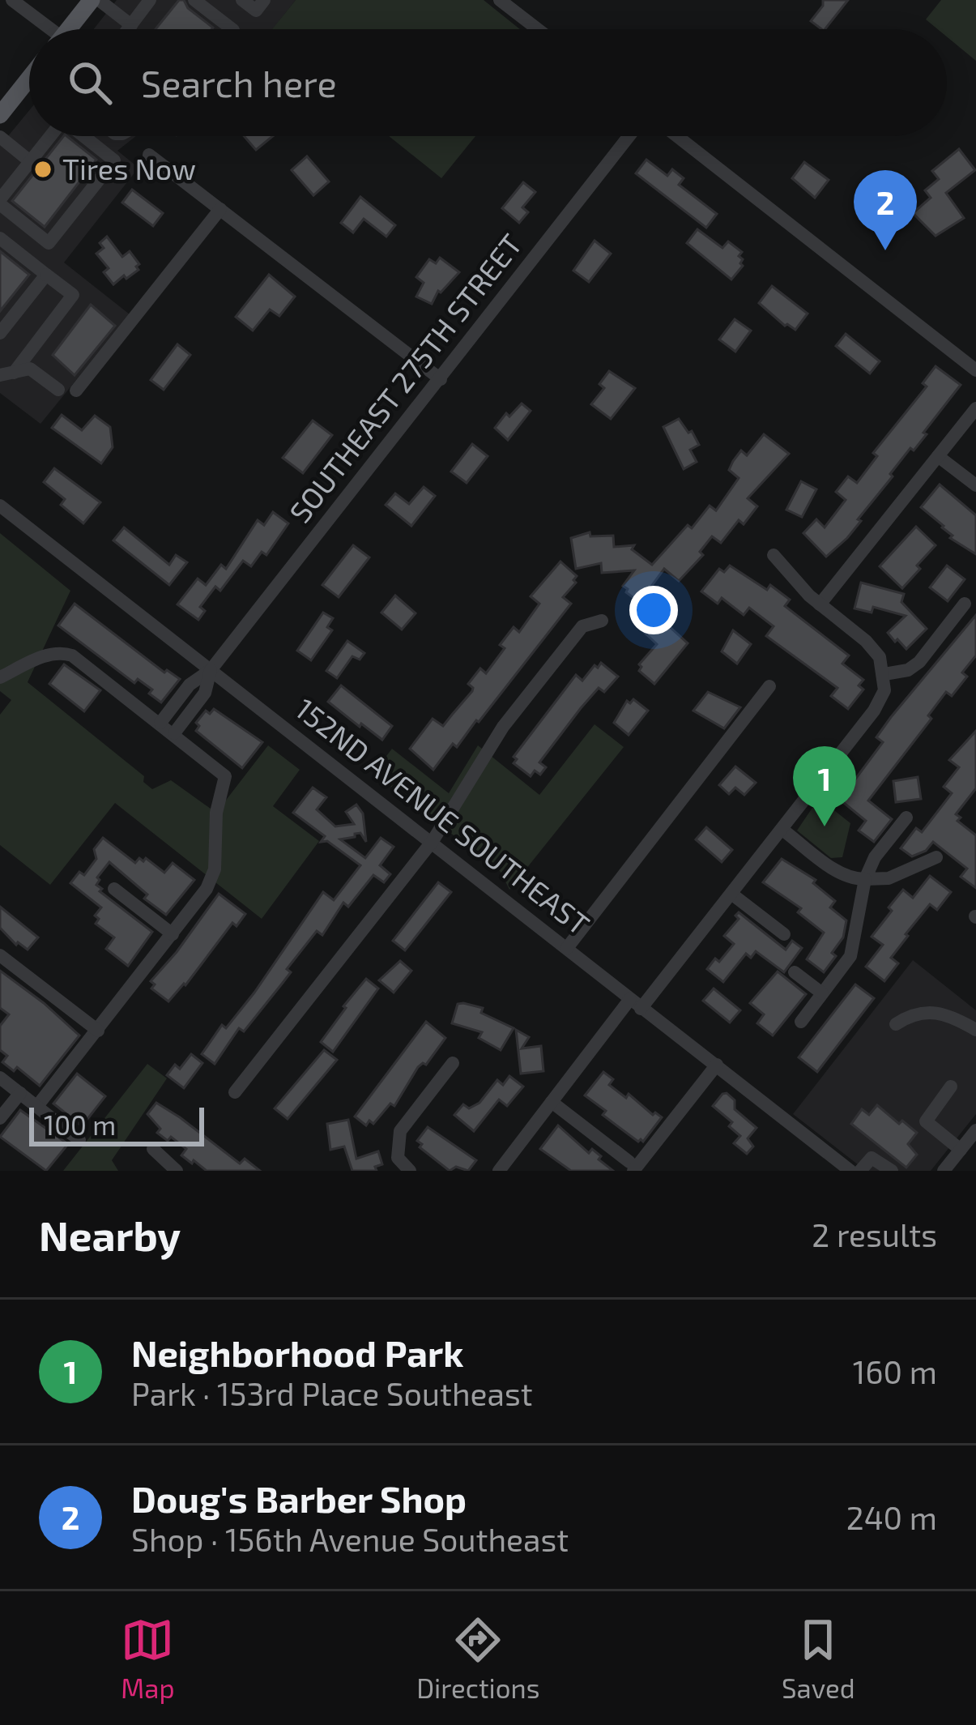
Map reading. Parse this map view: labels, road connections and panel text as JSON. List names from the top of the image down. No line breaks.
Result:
{"streets":{"street":["SOUTHEAST 275TH STREET","152ND AVENUE SOUTHEAST"]},"crossings":[["SOUTHEAST 275TH STREET","152ND AVENUE SOUTHEAST"]],"places":["Tires Now"],"scale_bar":"100 m","page":{"search":"Search here","pins":["2","1"],"scale":"100 m","heading":["Nearby","2 results"],"list":[{"mark":"1","name":"Neighborhood Park","note":"Park · 153rd Place Southeast","value":"160 m"},{"mark":"2","name":"Doug's Barber Shop","note":"Shop · 156th Avenue Southeast","value":"240 m"}],"nav":["Map","Directions","Saved"]}}
